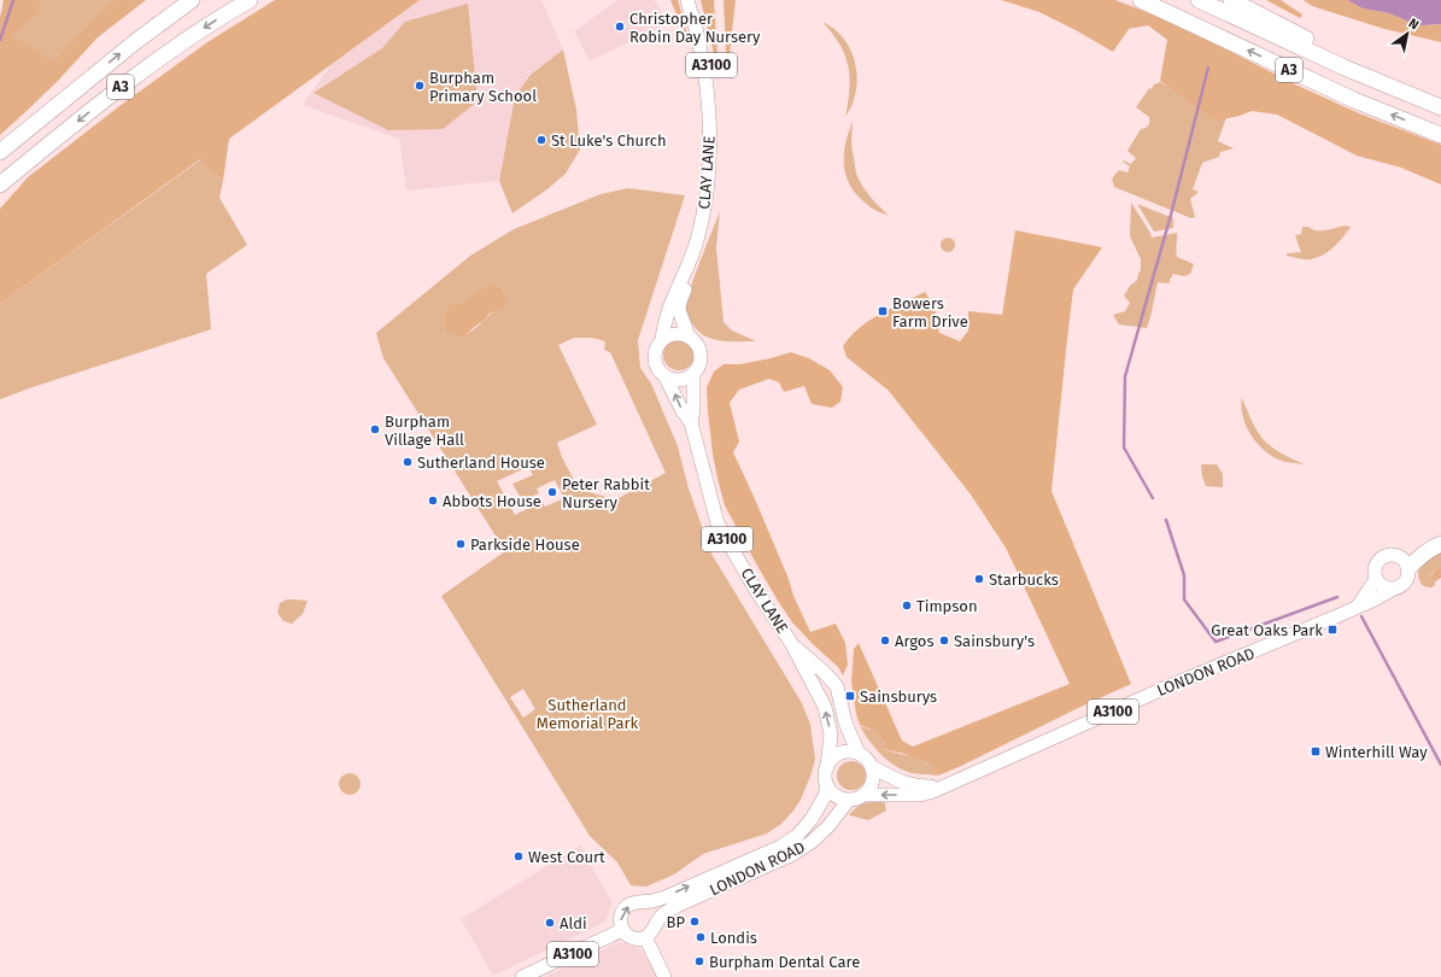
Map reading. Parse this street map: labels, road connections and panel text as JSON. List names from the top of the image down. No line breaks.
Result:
{"streets":{"highway":["A3"],"main road":["A3100","CLAY LANE","LONDON ROAD"]},"crossings":[["A3100","LONDON ROAD"],["CLAY LANE","LONDON ROAD"]],"parks":["Sutherland Memorial Park"],"places":{"other":["Christopher Robin Day Nursery","Burpham Primary School","St Luke's Church","Burpham Village Hall","Sutherland House","Peter Rabbit Nursery","Abbots House","Parkside House","Starbucks","Timpson","Argos","Sainsbury's","West Court","BP","Aldi","Londis","Burpham Dental Care"],"transit":["Bowers Farm Drive","Great Oaks Park","Sainsburys","Winterhill Way"]},"north":"top right"}
